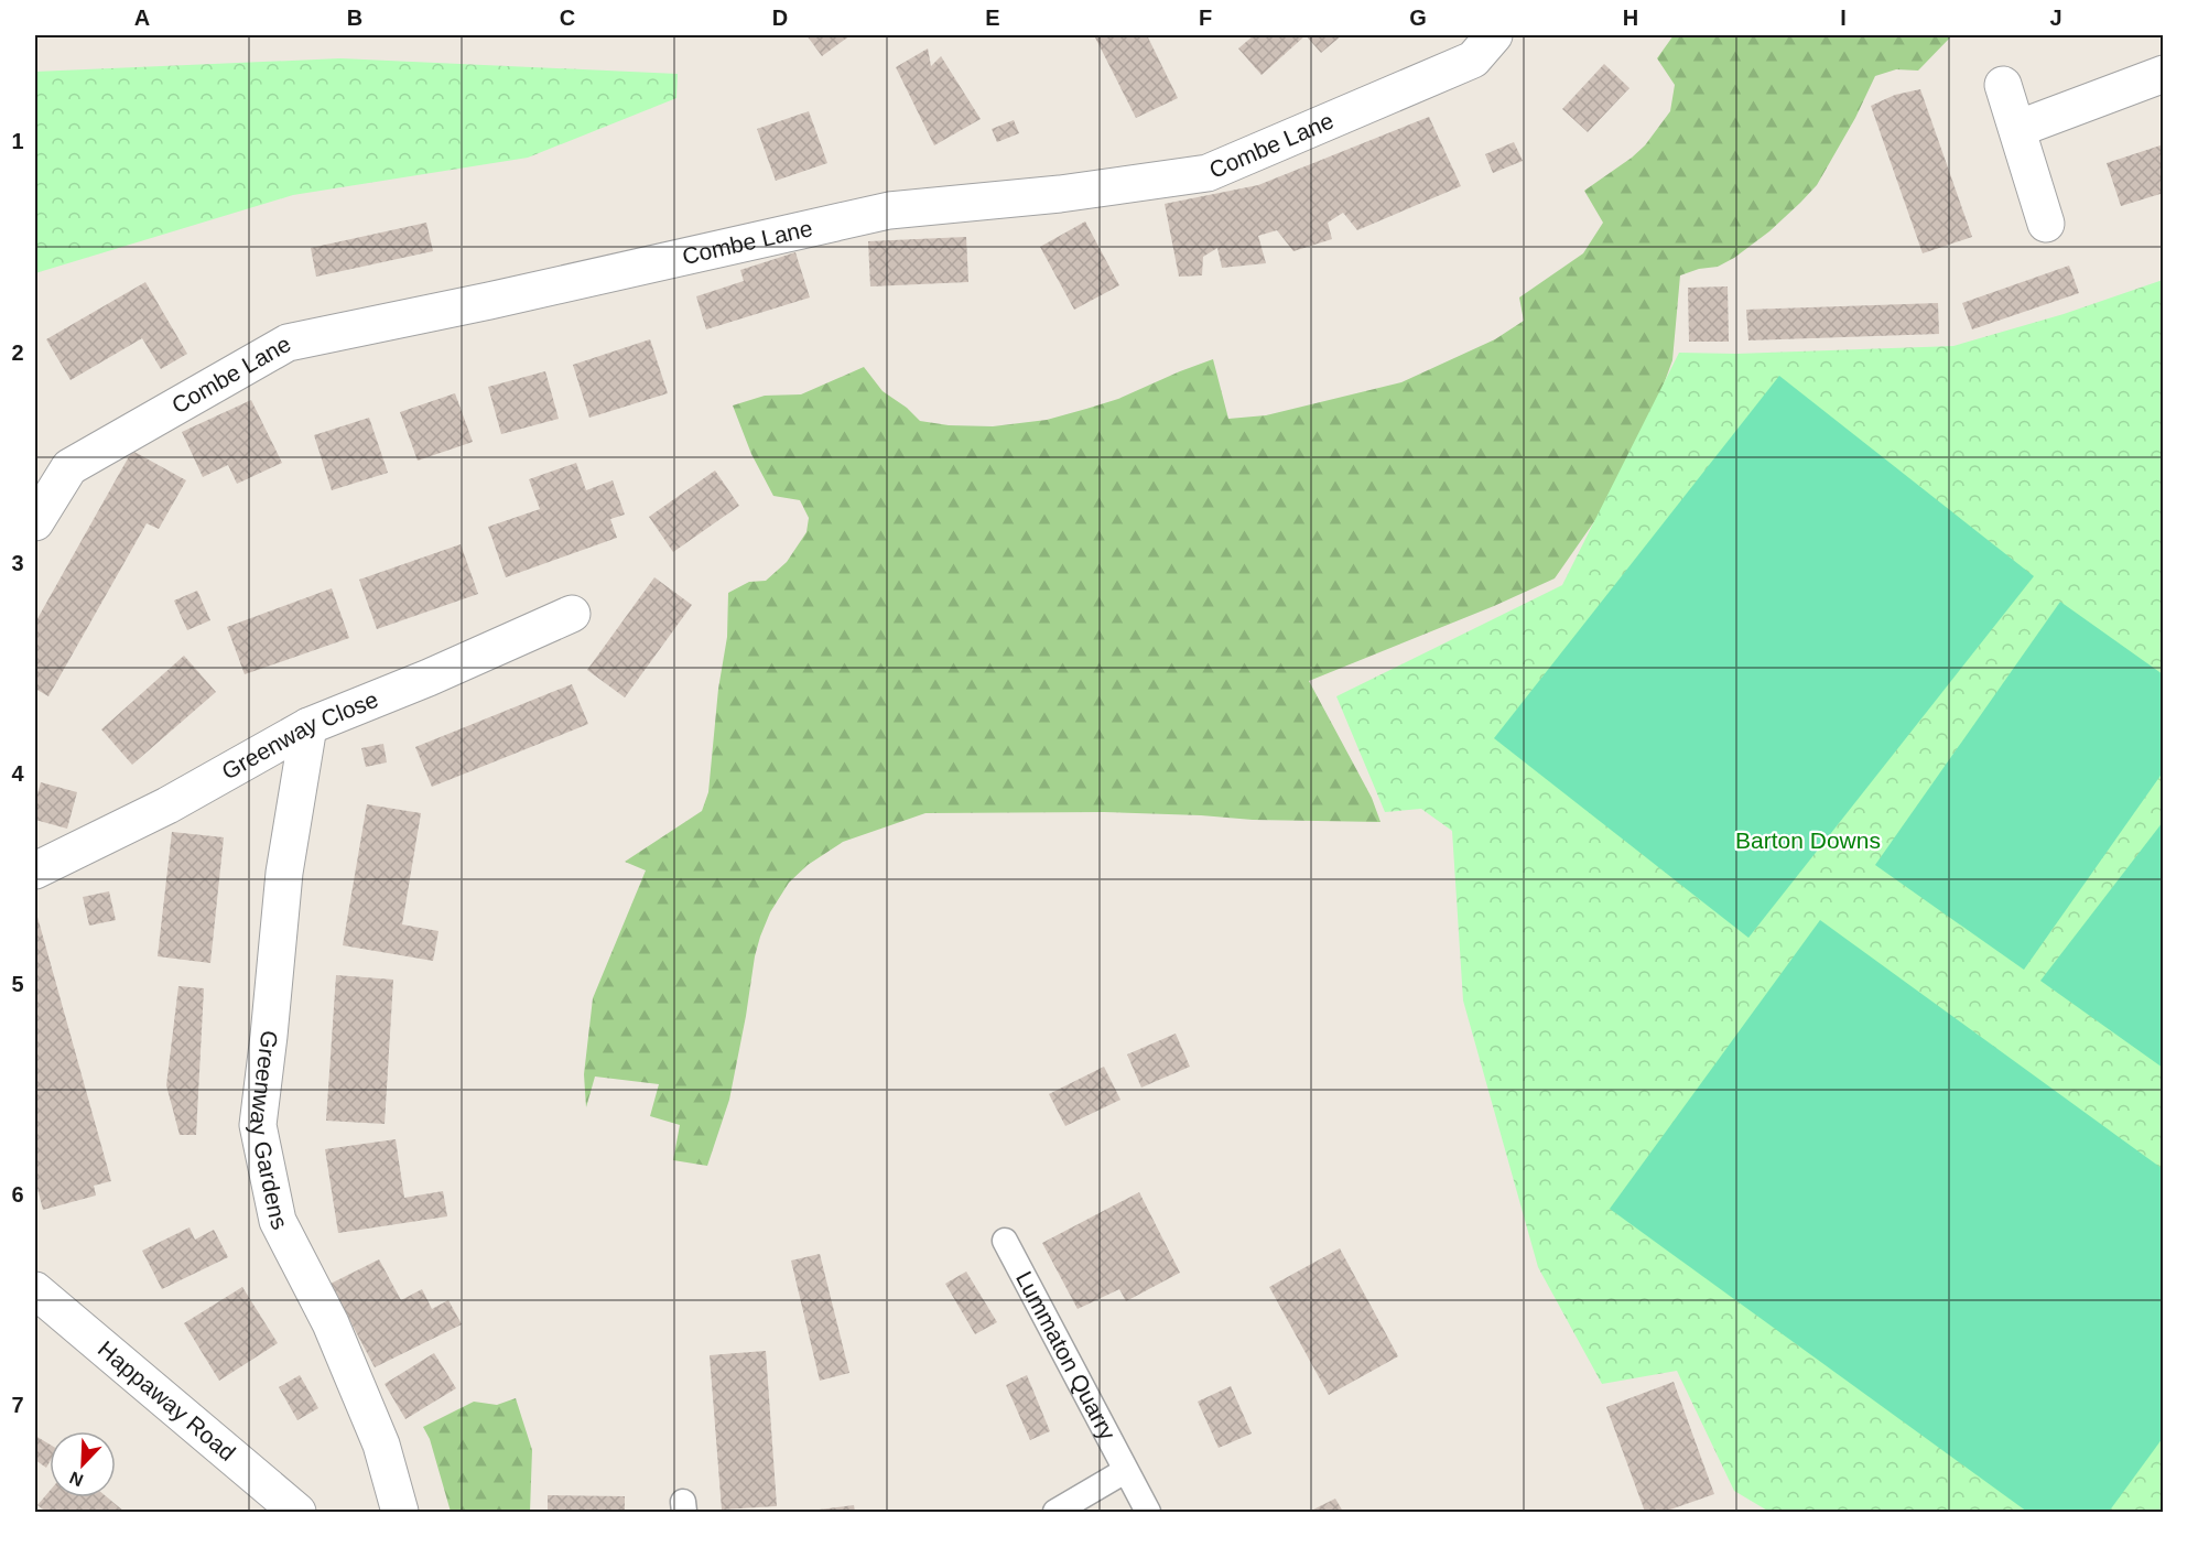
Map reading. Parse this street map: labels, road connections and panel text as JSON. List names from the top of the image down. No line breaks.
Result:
{"streets":{"street":["Combe Lane","Greenway Close","Greenway Gardens","Happaway Road"],"lane":["Lummaton Quarry"]},"crossings":[["Greenway Close","Greenway Gardens"]],"parks":["Barton Downs"],"north":"bottom left","grid":{"columns":["A","B","C","D","E","F","G","H","I","J"],"rows":["1","2","3","4","5","6","7"]}}
